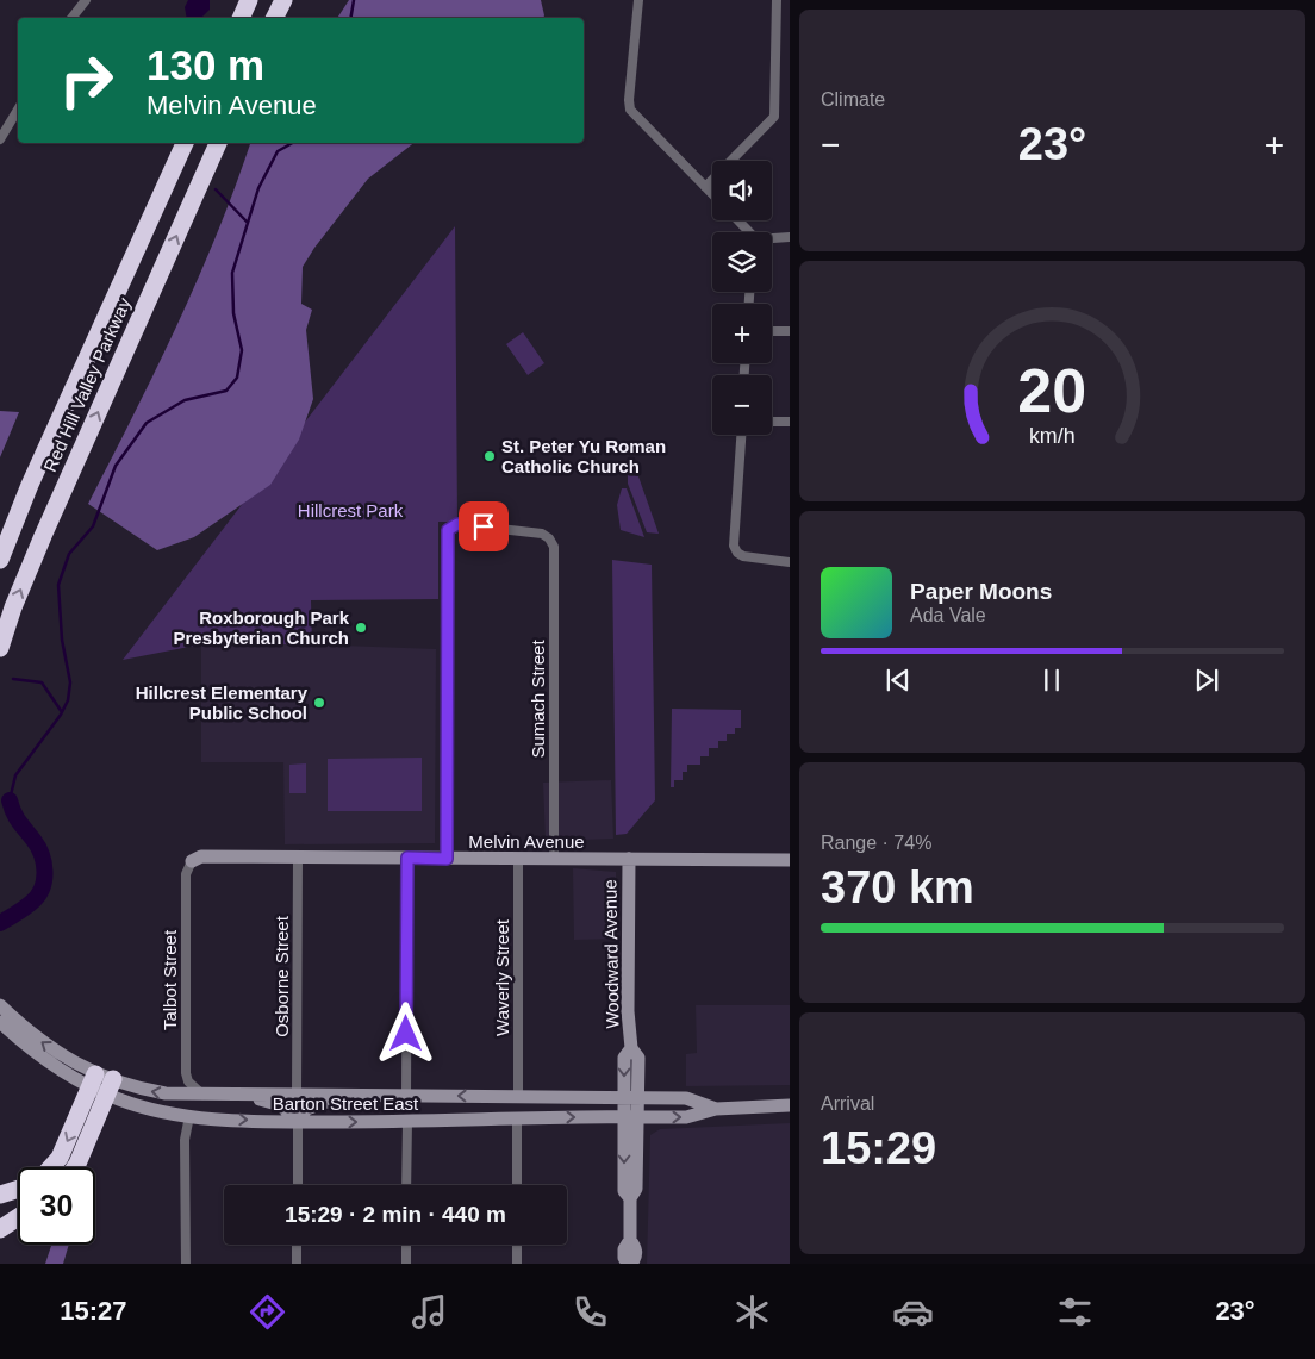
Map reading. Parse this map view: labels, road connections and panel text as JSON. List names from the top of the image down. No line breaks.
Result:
{"streets":{"highway":["Red Hill Valley Parkway"],"main road":["Melvin Avenue","Woodward Avenue","Barton Street East"],"street":["Sumach Street","Osborne Street","Waverly Street","Talbot Street"]},"crossings":[["Sumach Street","Melvin Avenue"],["Melvin Avenue","Woodward Avenue"],["Melvin Avenue","Osborne Street"],["Melvin Avenue","Waverly Street"],["Melvin Avenue","Talbot Street"],["Woodward Avenue","Barton Street East"],["Osborne Street","Barton Street East"],["Waverly Street","Barton Street East"],["Talbot Street","Barton Street East"]],"parks":["Hillcrest Park"],"places":["St. Peter Yu Roman Catholic Church","Roxborough Park Presbyterian Church","Hillcrest Elementary Public School"],"page":{"tile":["Climate",["Range · 74%","370 km"],["Arrival","15:29"]],"turn":["130 m","Melvin Avenue"],"heat":["−","23°","+"],"map_buttons":["+","−"],"song":["Paper Moons","Ada Vale"],"limit":"30","trip":"15:29 · 2 min · 440 m","tabs":["15:27","23°"],"gauge":["20","km/h"]}}
